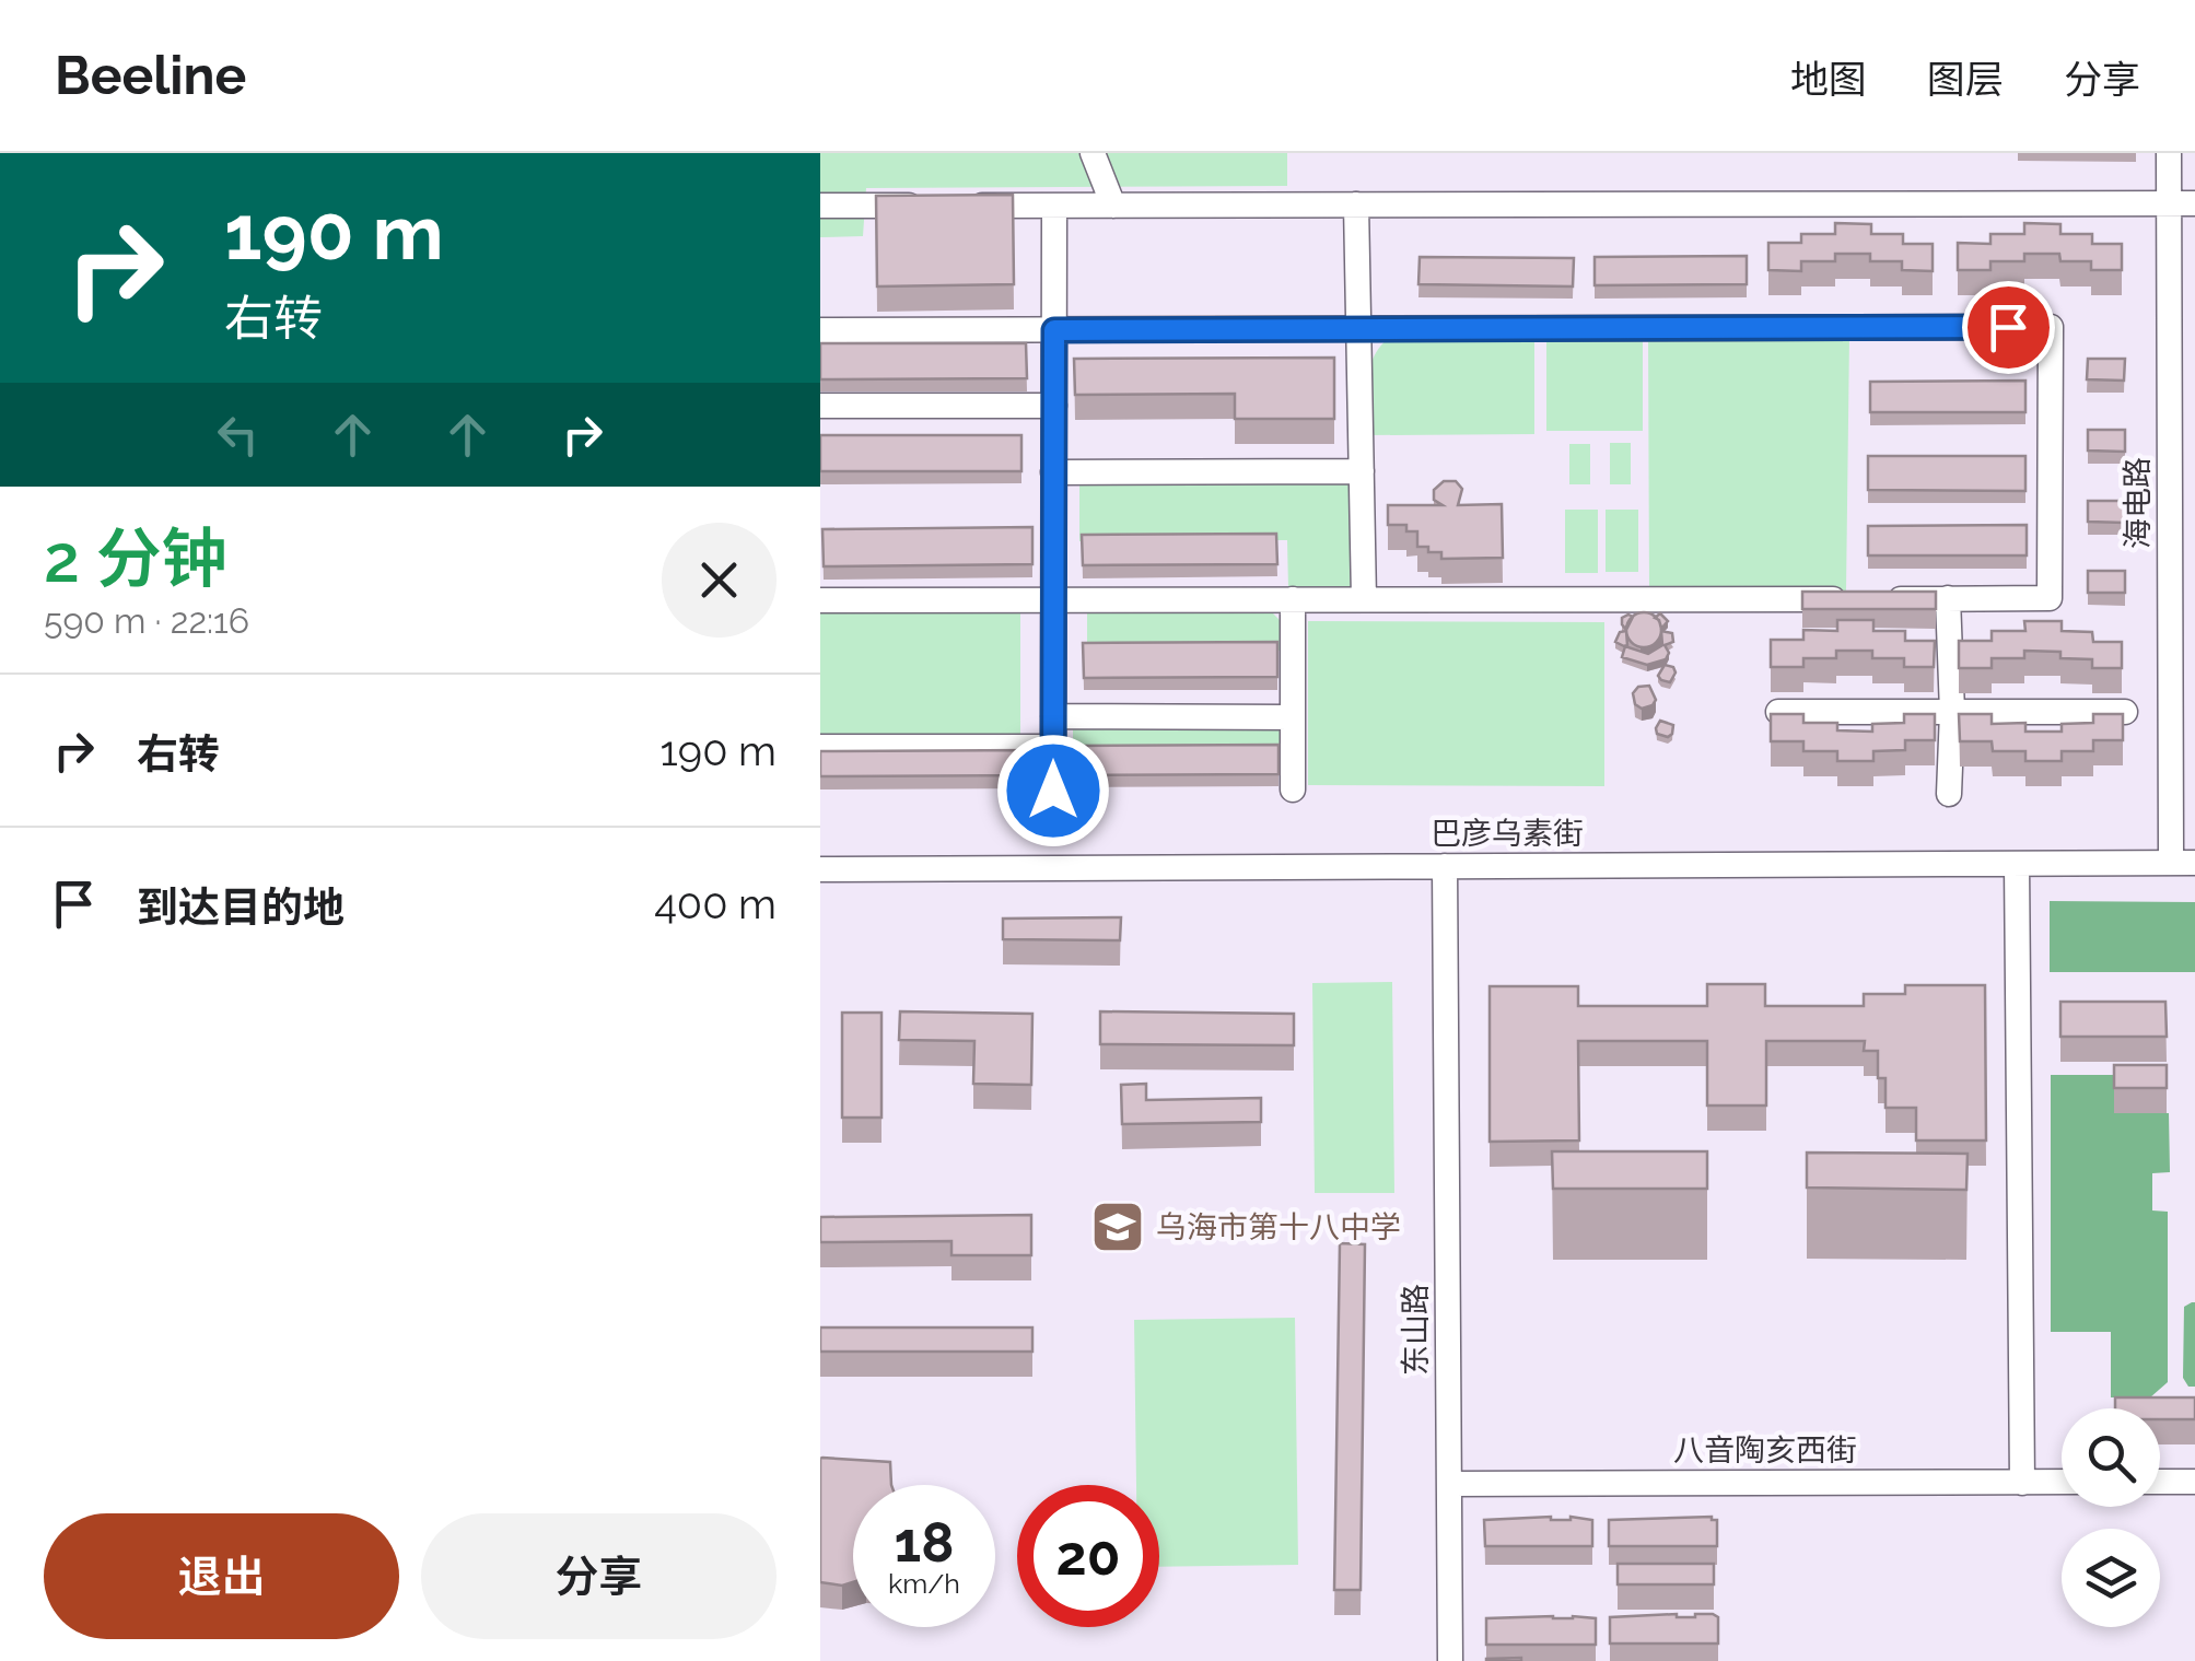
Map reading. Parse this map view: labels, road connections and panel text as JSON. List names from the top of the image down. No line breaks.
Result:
{"streets":{"street":["海电路","巴彦乌素街","东山路","八音陶亥西街"]},"crossings":[["海电路","巴彦乌素街"],["巴彦乌素街","东山路"],["东山路","八音陶亥西街"]],"places":{"school or university":["乌海市第十八中学"]},"page":{"header":"Beeline","nav":["地图","图层","分享"],"turn":["190 m","右转"],"heading":["2 分钟","590 m · 22:16"],"list":[{"name":"右转","value":"190 m"},{"name":"到达目的地","value":"400 m"}],"speed":"18 km/h","limit":"20","buttons":["退出","分享"]}}
